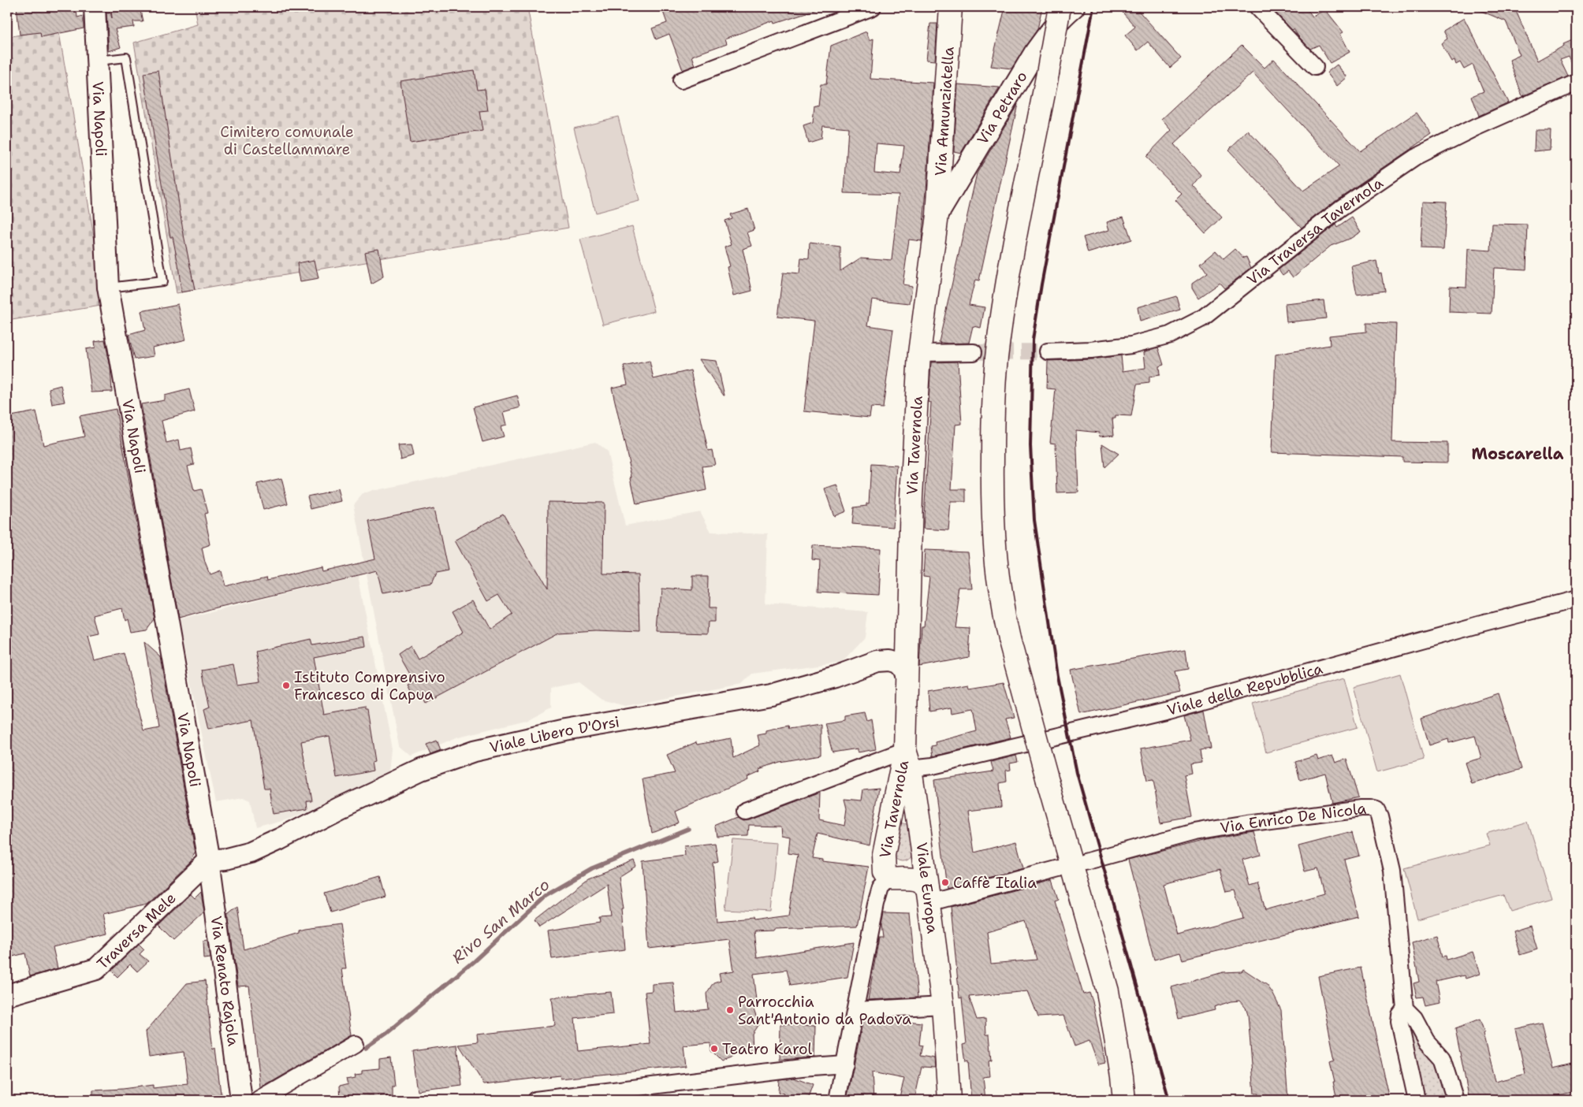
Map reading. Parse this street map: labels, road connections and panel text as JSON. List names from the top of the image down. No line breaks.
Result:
{"streets":{"main road":["Via Annunziatella","Via Tavernola","Viale Europa"],"street":["Via Petraro","Via Napoli","Via Traversa Tavernola","Viale della Repubblica","Viale Libero D'Orsi","Via Enrico De Nicola","Traversa Mele","Via Renato Rajola"]},"crossings":[["Via Petraro","Via Annunziatella"],["Via Petraro","Via Tavernola"],["Via Annunziatella","Via Tavernola"],["Via Napoli","Viale Libero D'Orsi"],["Via Napoli","Traversa Mele"],["Via Napoli","Via Renato Rajola"],["Via Tavernola","Viale della Repubblica"],["Via Tavernola","Viale Libero D'Orsi"],["Via Tavernola","Viale Europa"],["Viale della Repubblica","Viale Europa"],["Viale Libero D'Orsi","Viale Europa"],["Viale Libero D'Orsi","Traversa Mele"],["Viale Libero D'Orsi","Via Renato Rajola"],["Traversa Mele","Via Renato Rajola"]],"districts":["Moscarella"],"water":["Rivo San Marco"],"parks":["Cimitero comunale di Castellammare"],"places":["Istituto Comprensivo Francesco di Capua","Caffè Italia","Parrocchia Sant'Antonio da Padova","Teatro Karol"]}
